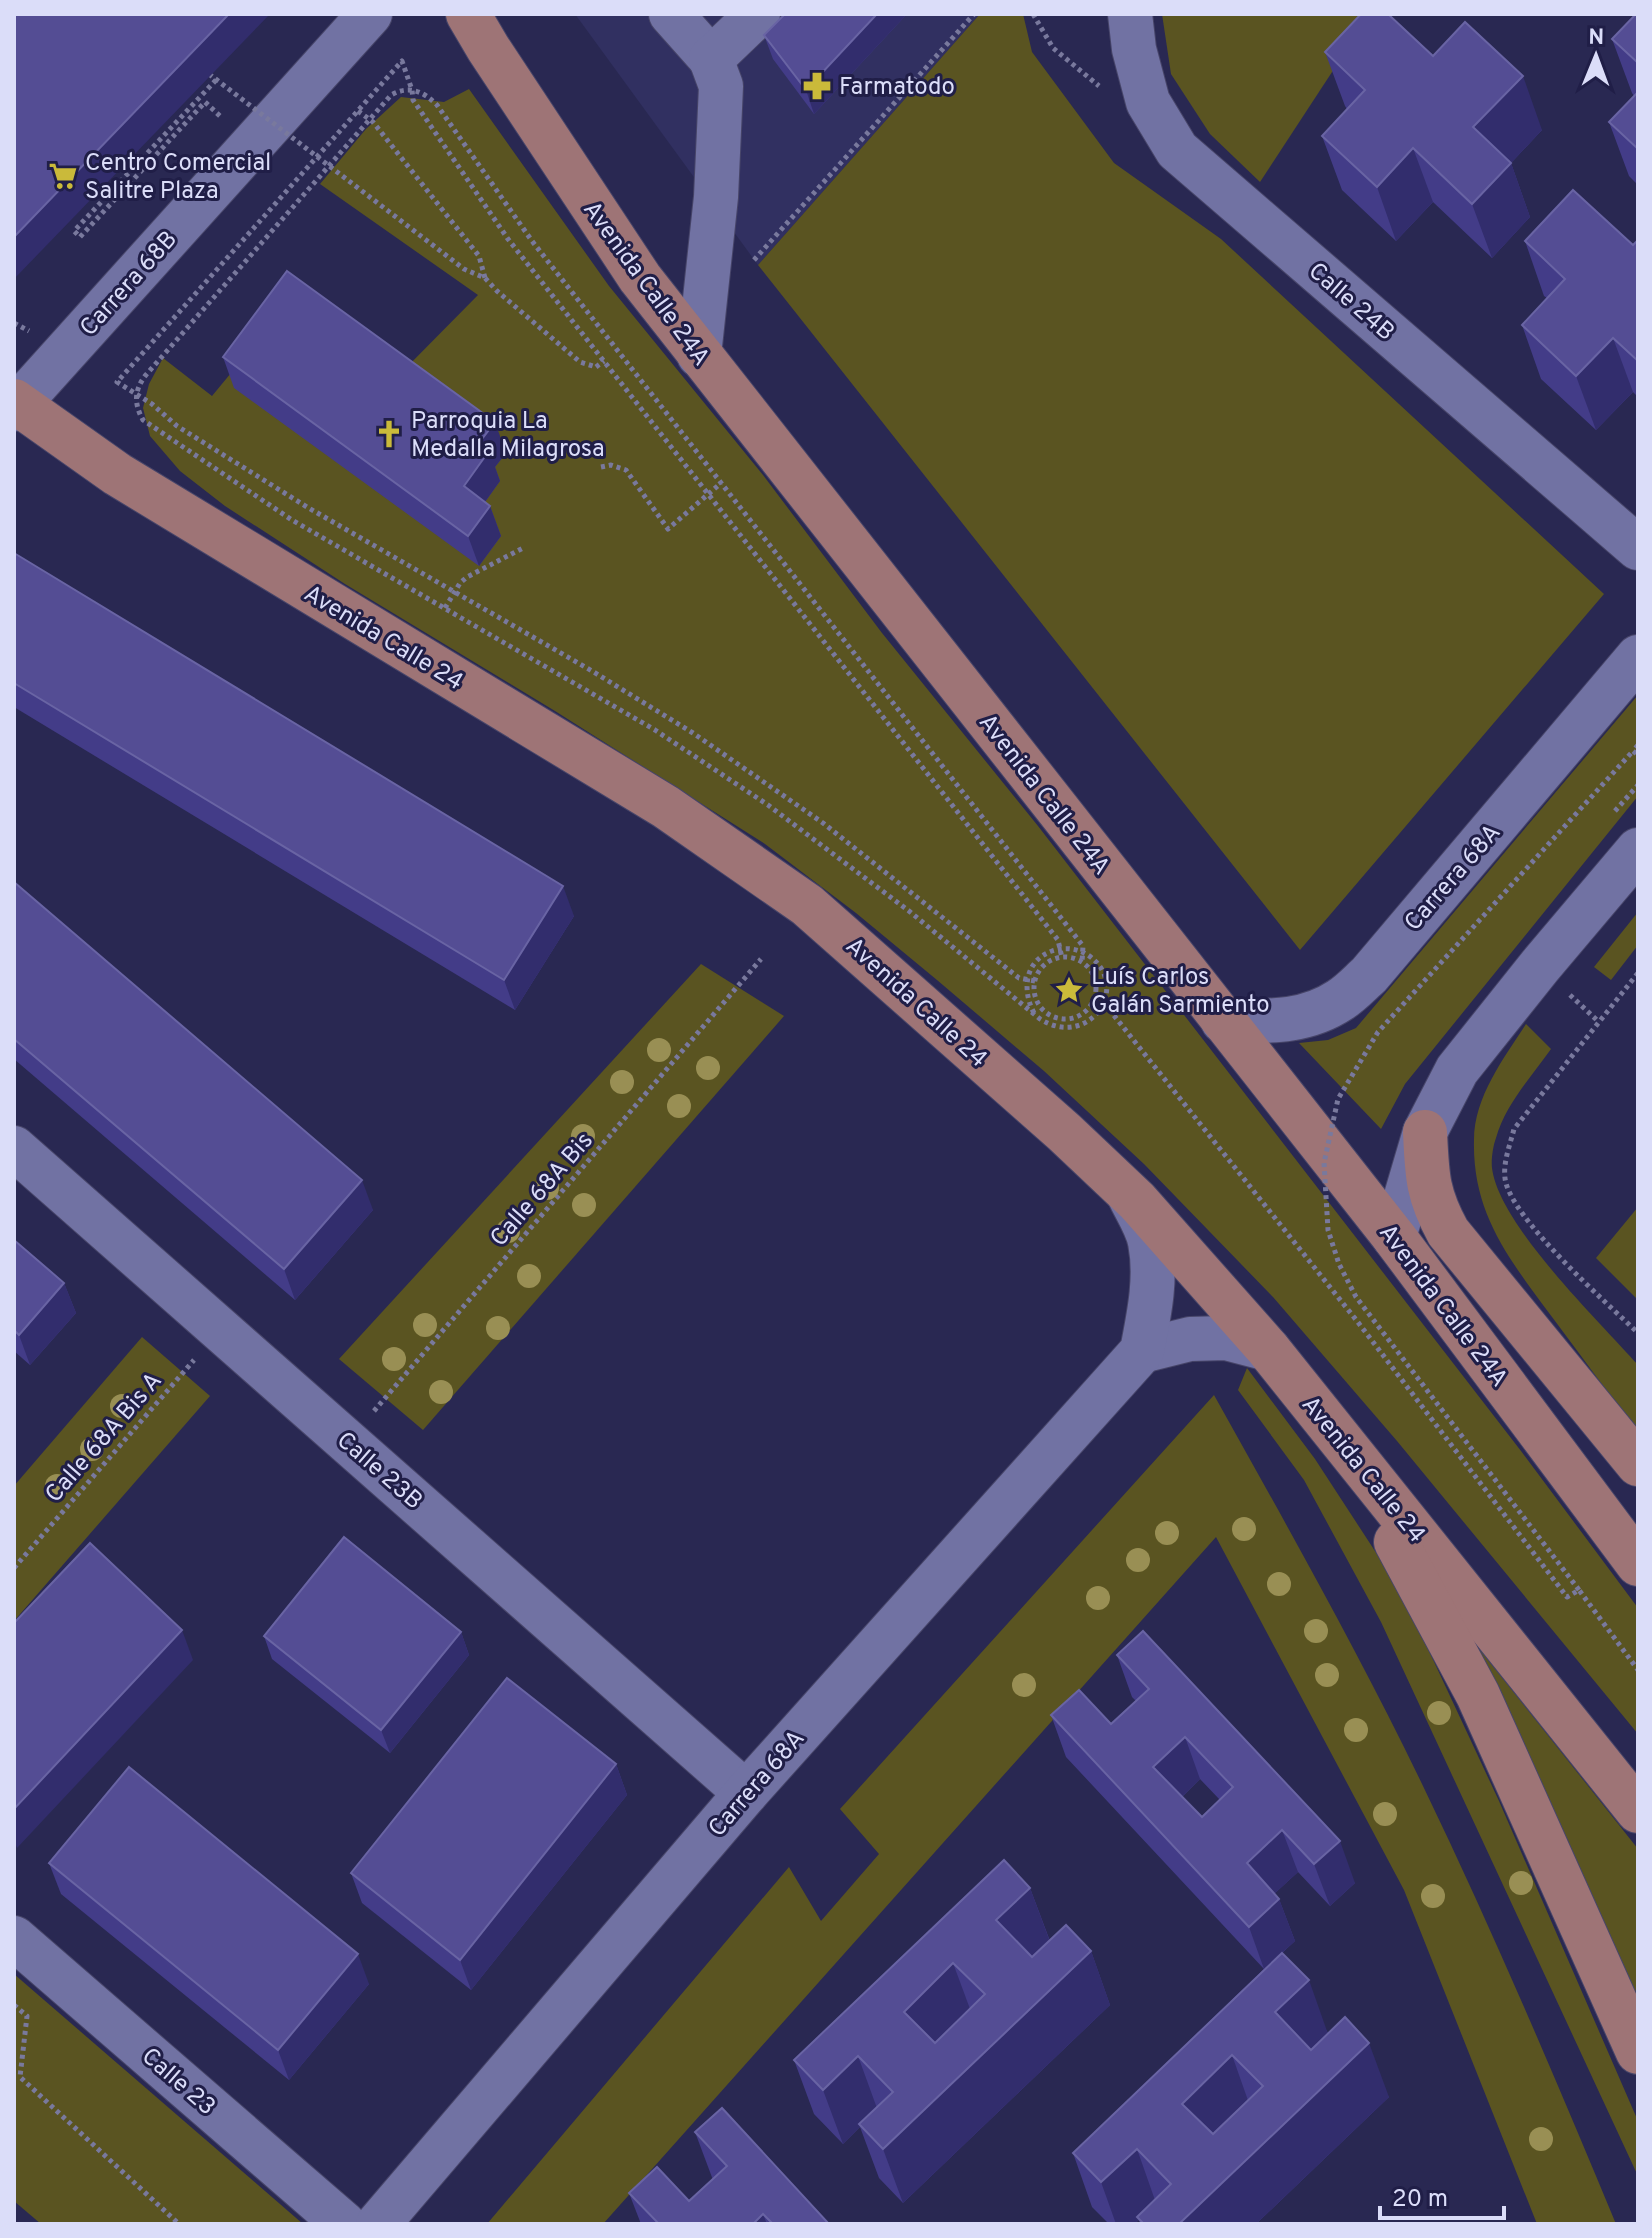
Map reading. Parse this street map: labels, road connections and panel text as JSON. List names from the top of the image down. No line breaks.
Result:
{"streets":{"main road":["Avenida Calle 24A","Avenida Calle 24"],"street":["Carrera 68B","Calle 24B","Carrera 68A","Calle 23B","Calle 23"],"path":["Calle 68A Bis","Calle 68A Bis A"]},"crossings":[["Carrera 68B","Avenida Calle 24"],["Avenida Calle 24A","Carrera 68A"],["Carrera 68A","Calle 23B"],["Calle 68A Bis","Calle 23B"],["Calle 68A Bis A","Calle 23B"]],"places":{"pharmacy":["Farmatodo"],"supermarket":["Centro Comercial Salitre Plaza"],"church":["Parroquia La Medalla Milagrosa"],"place":["Luís Carlos Galán Sarmiento"]},"scale_bar":"20 m","north":"top"}
